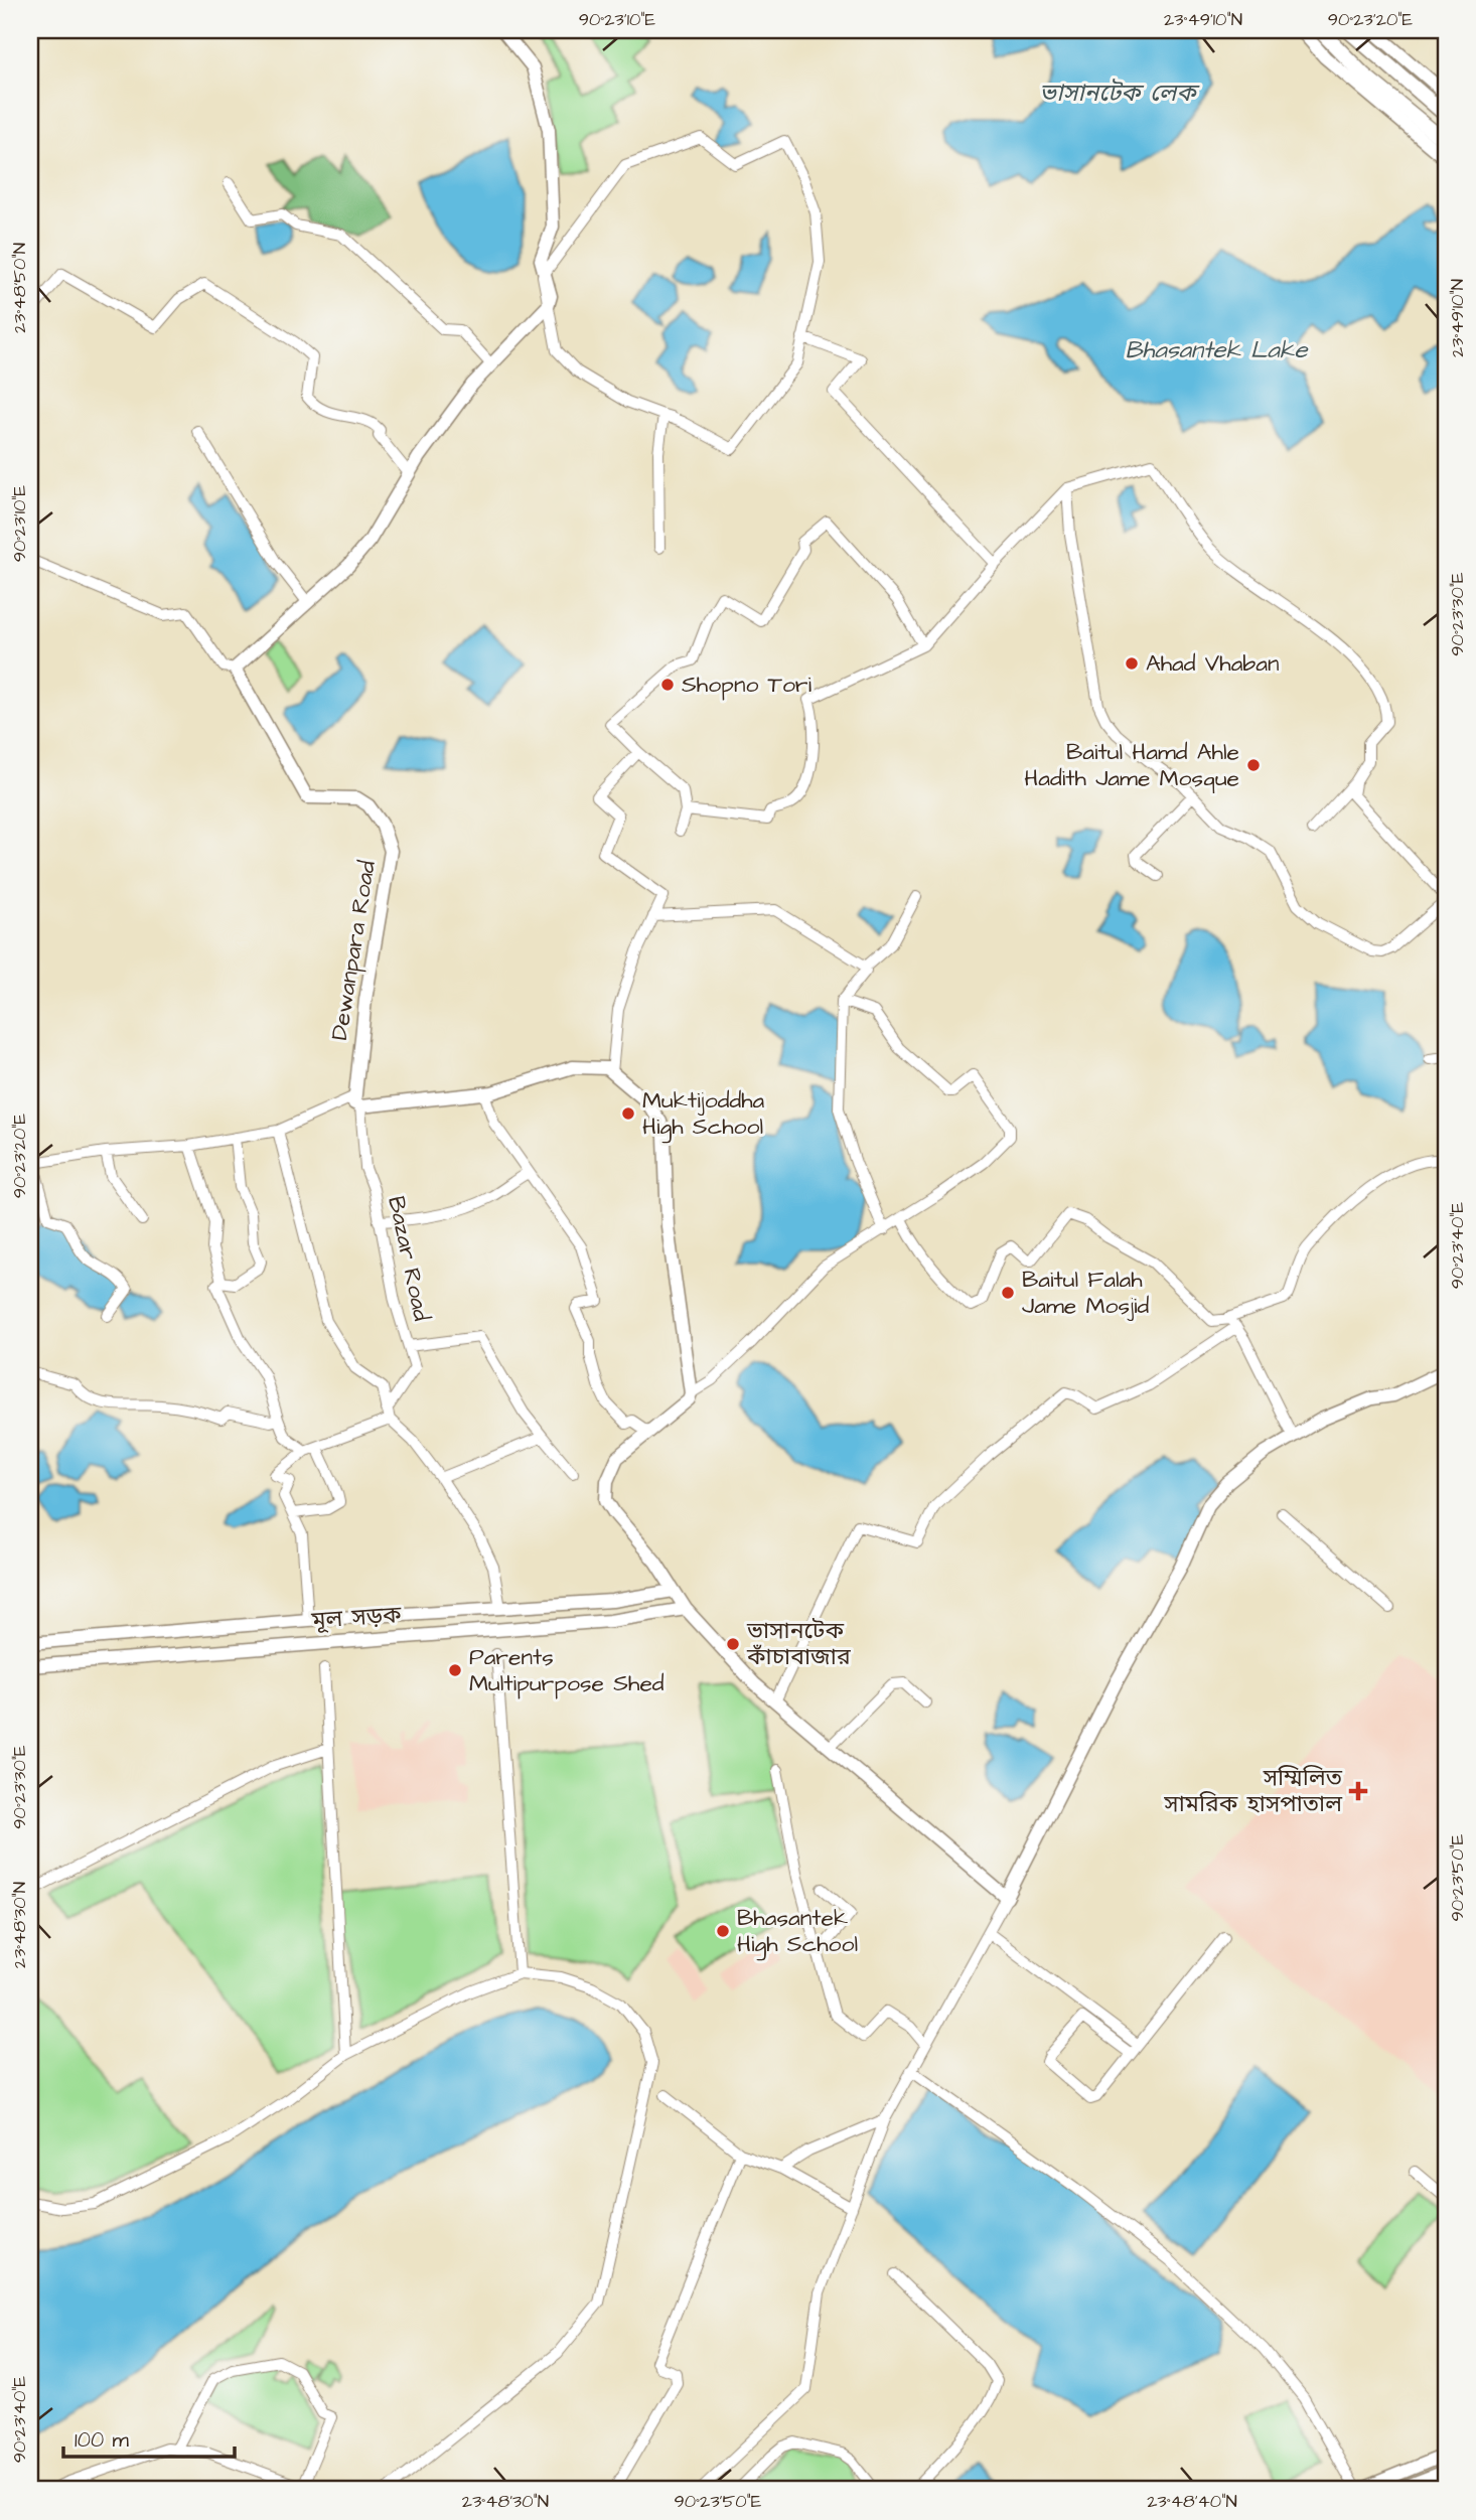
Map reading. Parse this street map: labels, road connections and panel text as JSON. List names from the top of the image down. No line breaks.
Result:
{"streets":{"street":["Dewanpara Road","Bazar Road","মূল সড়ক"]},"crossings":[["Dewanpara Road","Bazar Road"]],"water":["ভাসানটেক লেক","Bhasantek Lake"],"places":{"other":["Ahad Vhaban","Shopno Tori","Baitul Hamd Ahle Hadith Jame Mosque","Muktijoddha High School","Baitul Falah Jame Mosjid","ভাসানটেক কাঁচাবাজার","Parents Multipurpose Shed","Bhasantek High School"],"health":["সম্মিলিত সামরিক হাসপাতাল"]},"scale_bar":"100 m","coordinates":["90°23'10\"E","23°49'10\"N","90°23'20\"E","23°48'50\"N","90°23'30\"E","90°23'40\"E","90°23'50\"E","23°48'30\"N","23°48'40\"N"]}
